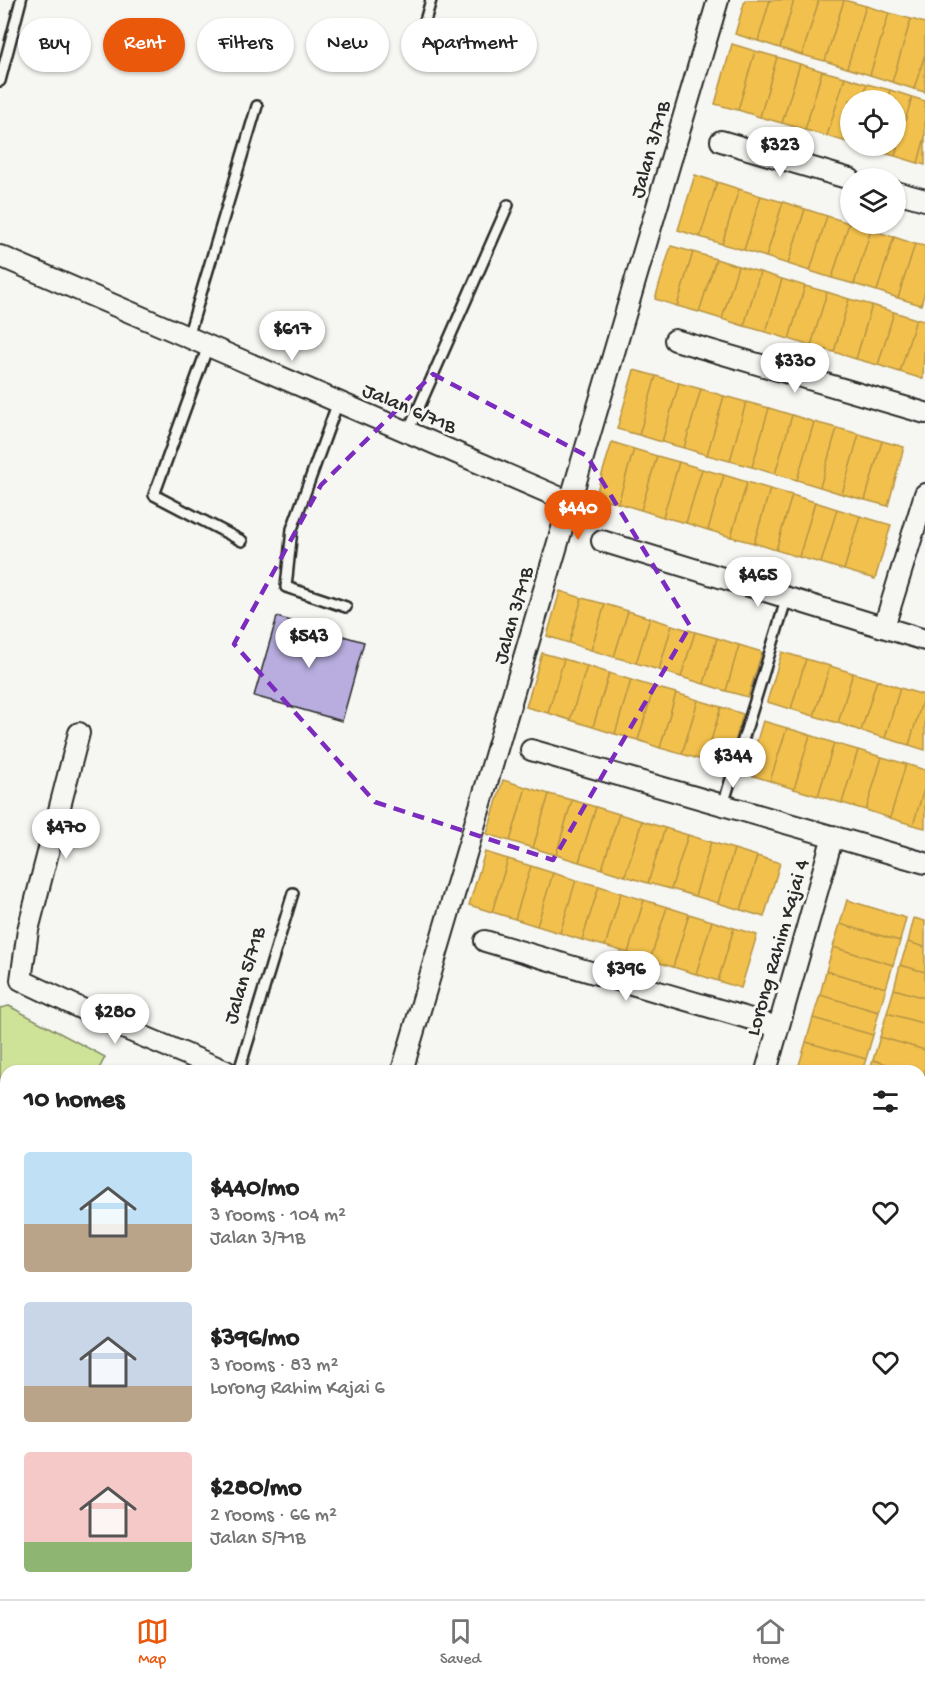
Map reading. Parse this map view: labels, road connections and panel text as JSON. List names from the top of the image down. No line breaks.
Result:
{"streets":{"street":["Jalan 3/71B","Jalan 6/71B","Lorong Rahim Kajai 4"],"lane":["Jalan 5/71B"]},"crossings":[["Jalan 3/71B","Jalan 6/71B"]],"page":{"chip":["Buy","Rent","Filters","New","Apartment"],"price":["$323","$617","$330","$440","$465","$543","$344","$470","$396","$280"],"heading":"10 homes","list":[{"name":"$440/mo","note":"3 rooms · 104 m² · Jalan 3/71B"},{"name":"$396/mo","note":"3 rooms · 83 m² · Lorong Rahim Kajai 6"},{"name":"$280/mo","note":"2 rooms · 66 m² · Jalan 5/71B"}],"tabs":["Map","Saved","Home"]}}
